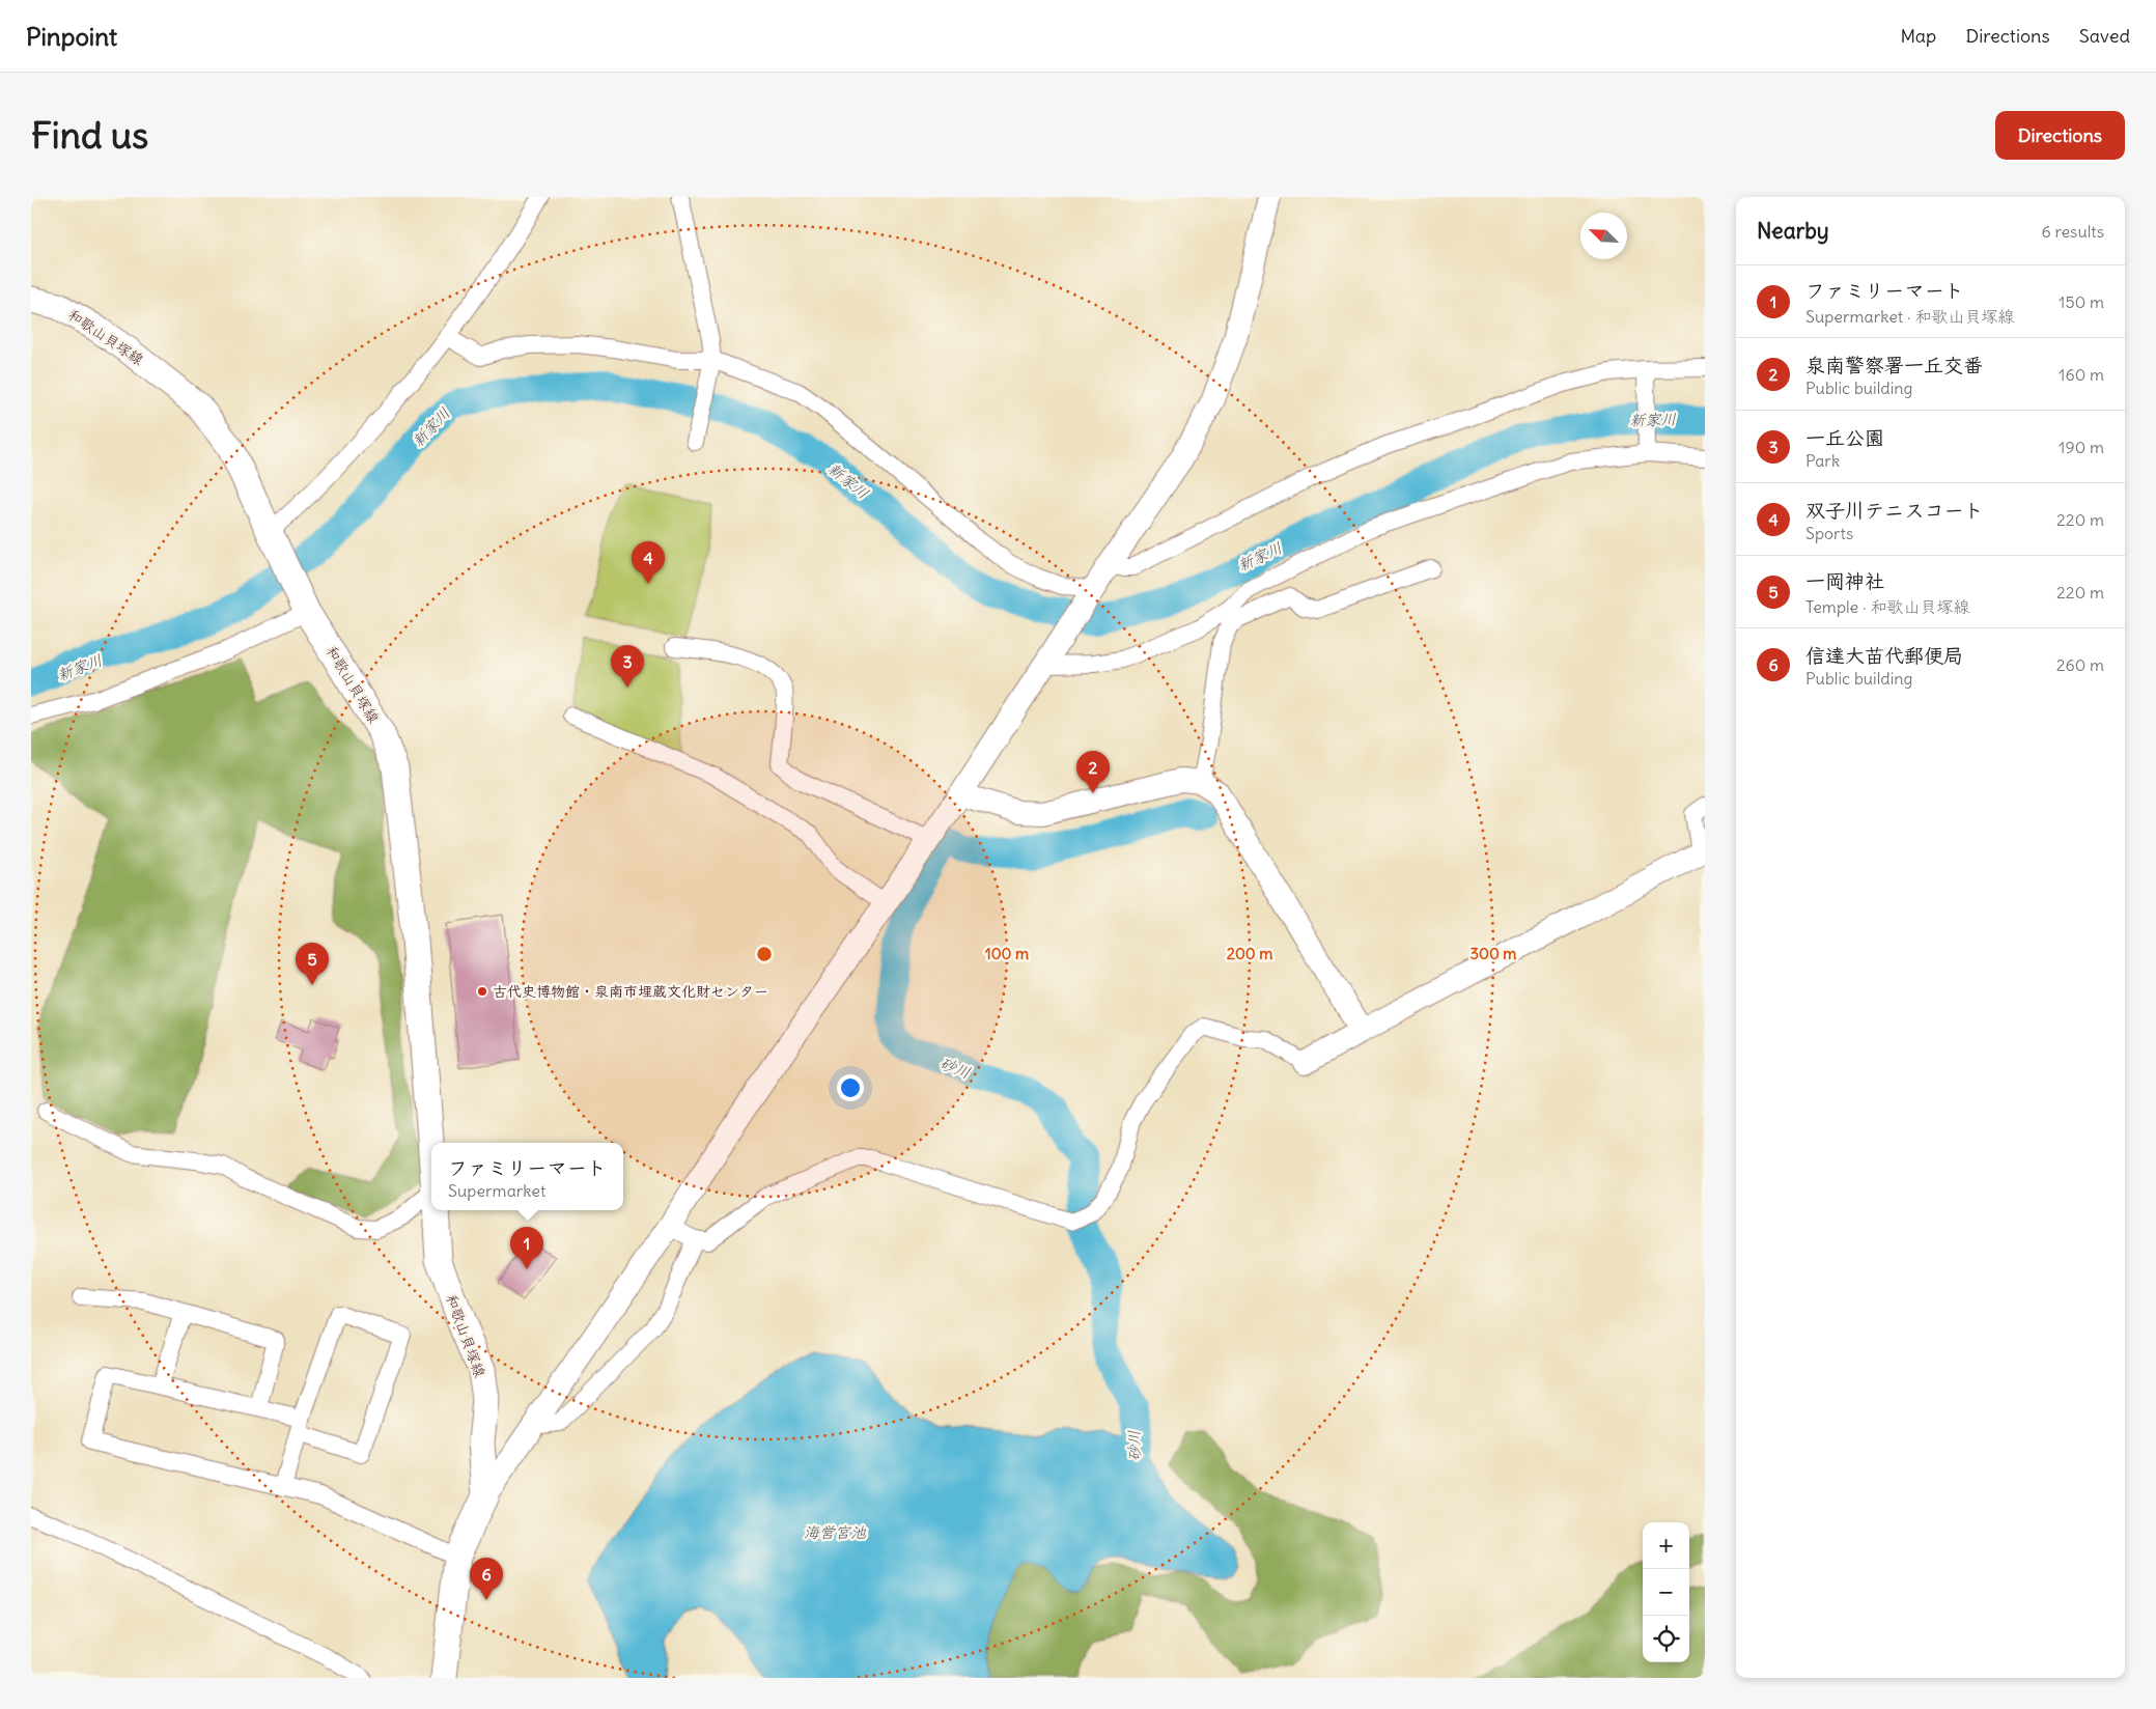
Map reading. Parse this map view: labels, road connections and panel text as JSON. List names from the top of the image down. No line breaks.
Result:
{"streets":{"main road":["和歌山貝塚線"]},"water":["新家川","砂川","海営宮池"],"places":["古代史博物館・泉南市埋蔵文化財センター"],"north":"top left","page":{"header":"Pinpoint","nav":["Map","Directions","Saved"],"buttons":"Directions","title":"Find us","heading":["Nearby","6 results"],"list":[{"mark":"1","name":"ファミリーマート","note":"Supermarket · 和歌山貝塚線","value":"150 m"},{"mark":"2","name":"泉南警察署一丘交番","note":"Public building","value":"160 m"},{"mark":"3","name":"一丘公園","note":"Park","value":"190 m"},{"mark":"4","name":"双子川テニスコート","note":"Sports","value":"220 m"},{"mark":"5","name":"一岡神社","note":"Temple · 和歌山貝塚線","value":"220 m"},{"mark":"6","name":"信達大苗代郵便局","note":"Public building","value":"260 m"}],"pins":["4","3","2","5","1","6"],"popup":["ファミリーマート","Supermarket"],"map_buttons":["+","−"]},"rings":["100 m","200 m","300 m"]}
